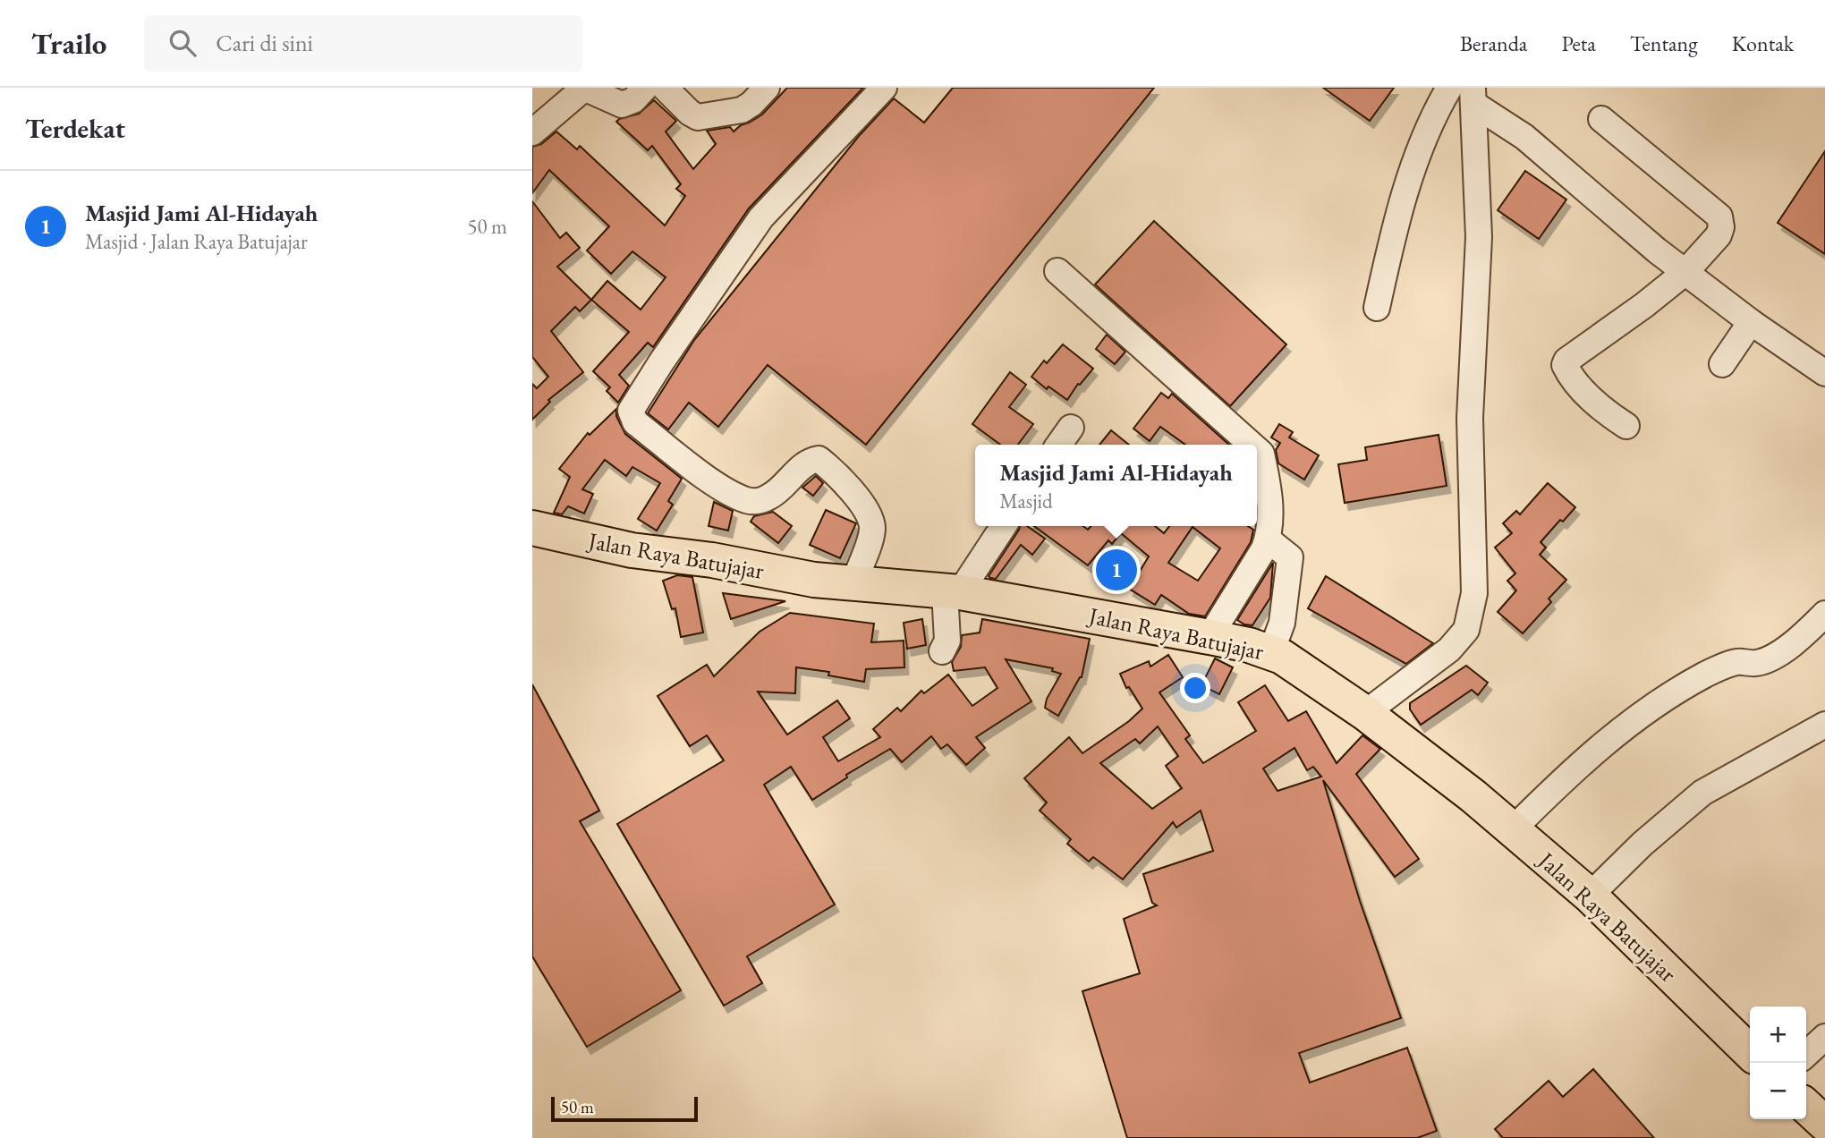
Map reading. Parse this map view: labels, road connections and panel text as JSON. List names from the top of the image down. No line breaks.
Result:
{"streets":{"highway":["Jalan Raya Batujajar"]},"scale_bar":"50 m","page":{"header":"Trailo","search":"Cari di sini","nav":["Beranda","Peta","Tentang","Kontak"],"heading":"Terdekat","list":[{"mark":"1","name":"Masjid Jami Al-Hidayah","note":"Masjid · Jalan Raya Batujajar","value":"50 m"}],"popup":["Masjid Jami Al-Hidayah","Masjid"],"pins":"1","map_buttons":["+","−"],"scale":"50 m"}}
